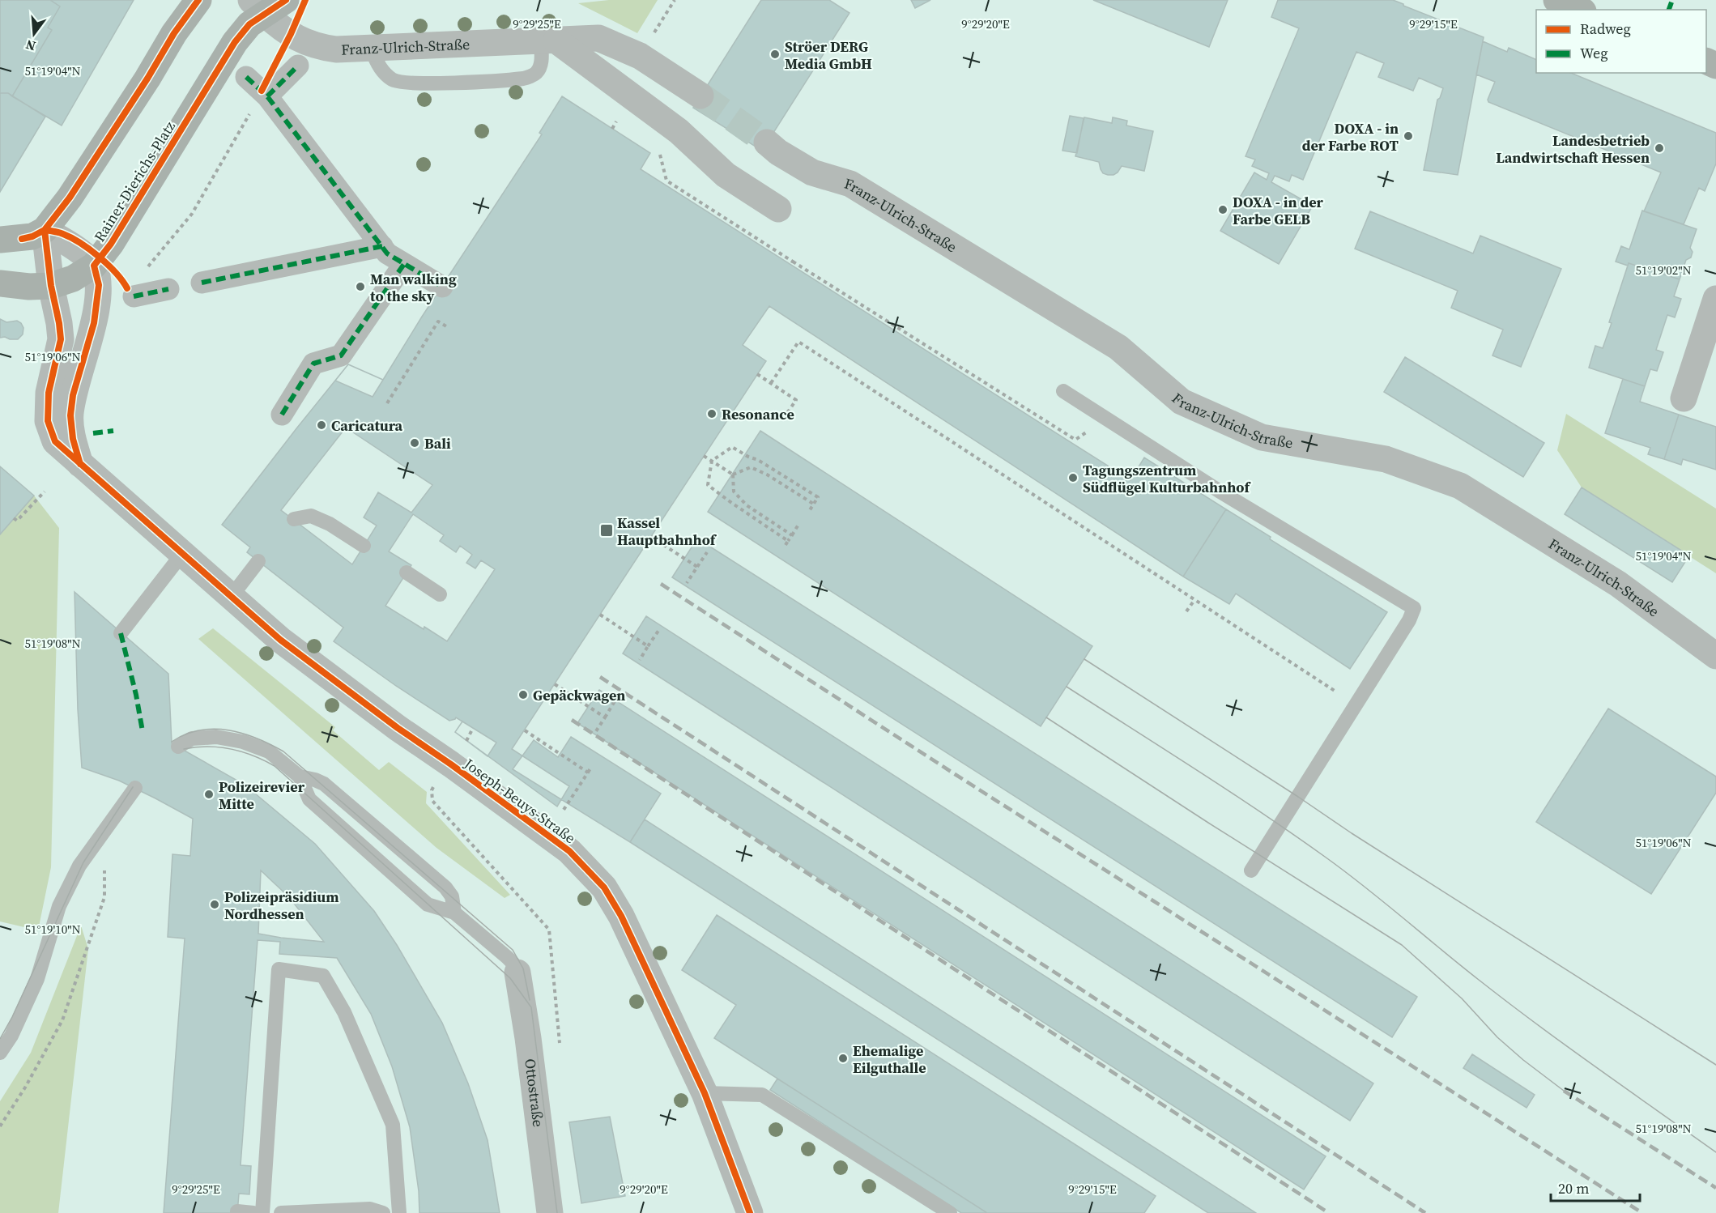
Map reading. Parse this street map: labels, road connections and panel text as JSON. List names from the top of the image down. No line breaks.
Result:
{"streets":{"main road":["Rainer-Dierichs-Platz"],"street":["Franz-Ulrich-Straße","Joseph-Beuys-Straße","Ottostraße"]},"crossings":[["Franz-Ulrich-Straße","Rainer-Dierichs-Platz"]],"places":{"other":["Ströer DERG Media GmbH","DOXA - in der Farbe ROT","Landesbetrieb Landwirtschaft Hessen","DOXA - in der Farbe GELB","Man walking to the sky","Resonance","Caricatura","Bali","Tagungszentrum Südflügel Kulturbahnhof","Gepäckwagen","Polizeirevier Mitte","Polizeipräsidium Nordhessen","Ehemalige Eilguthalle"],"transit":["Kassel Hauptbahnhof"]},"legend":["Radweg","Weg"],"scale_bar":"20 m","north":"bottom","coordinates":["9°29'25\"E","9°29'20\"E","9°29'15\"E","51°19'04\"N","51°19'02\"N","51°19'06\"N","51°19'08\"N","51°19'10\"N"]}
